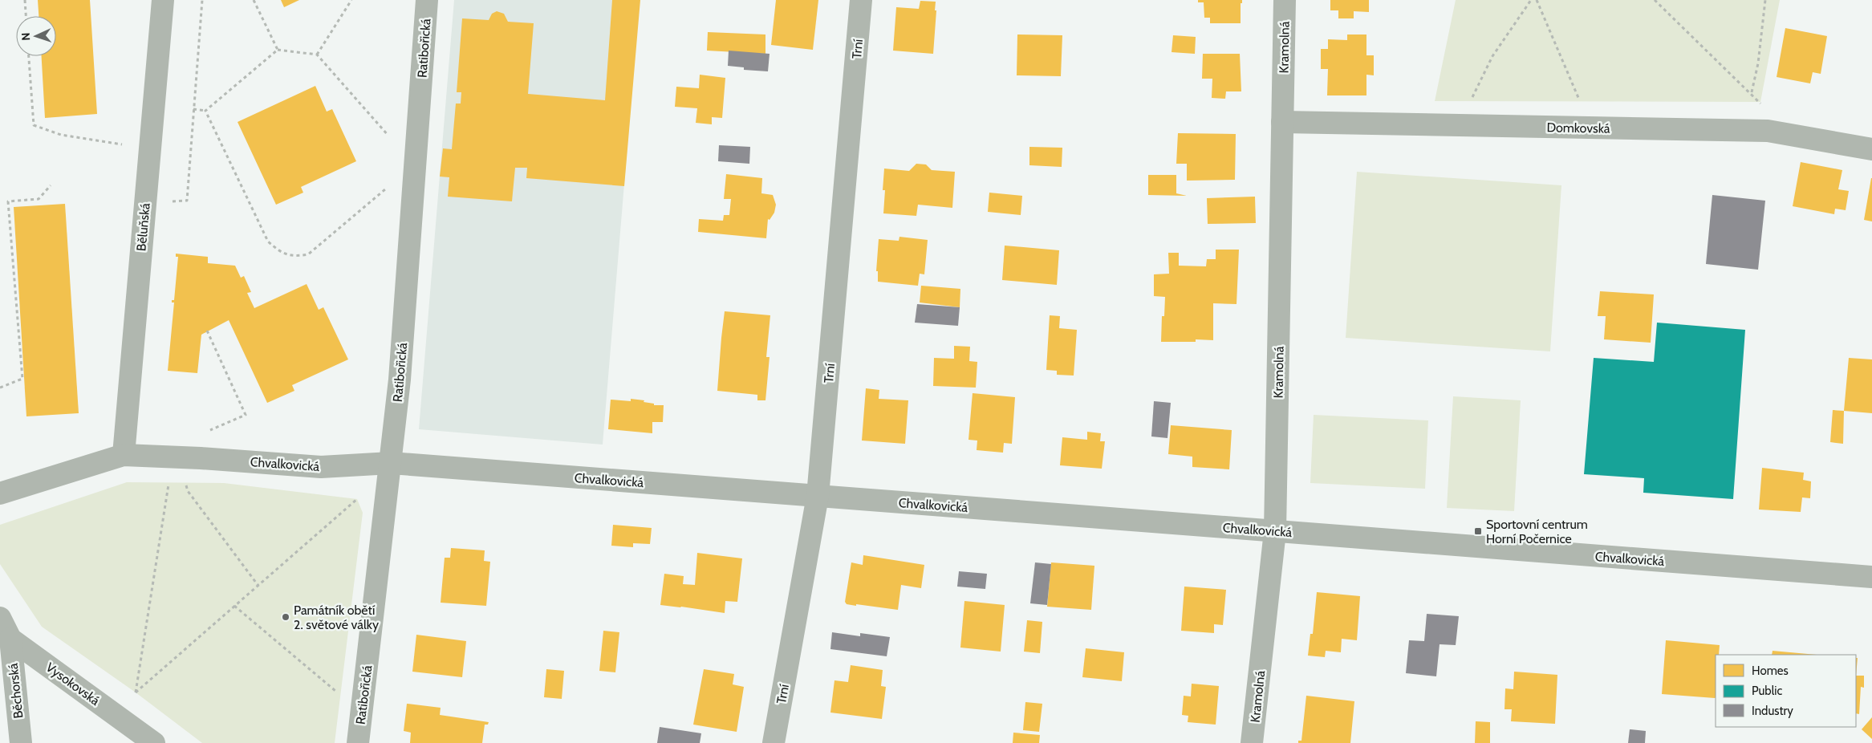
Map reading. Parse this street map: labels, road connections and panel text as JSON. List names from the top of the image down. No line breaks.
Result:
{"streets":{"street":["Kramolná","Ratibořická","Trní","Domkovská","Běluňská","Chvalkovická","Vysokovská","Běchorská"]},"crossings":[["Kramolná","Domkovská"],["Kramolná","Chvalkovická"],["Ratibořická","Chvalkovická"],["Trní","Chvalkovická"],["Běluňská","Chvalkovická"],["Vysokovská","Běchorská"]],"places":{"transit":["Sportovní centrum Horní Počernice"],"other":["Památník obětí 2. světové války"]},"legend":["Homes","Public","Industry"],"north":"left"}
